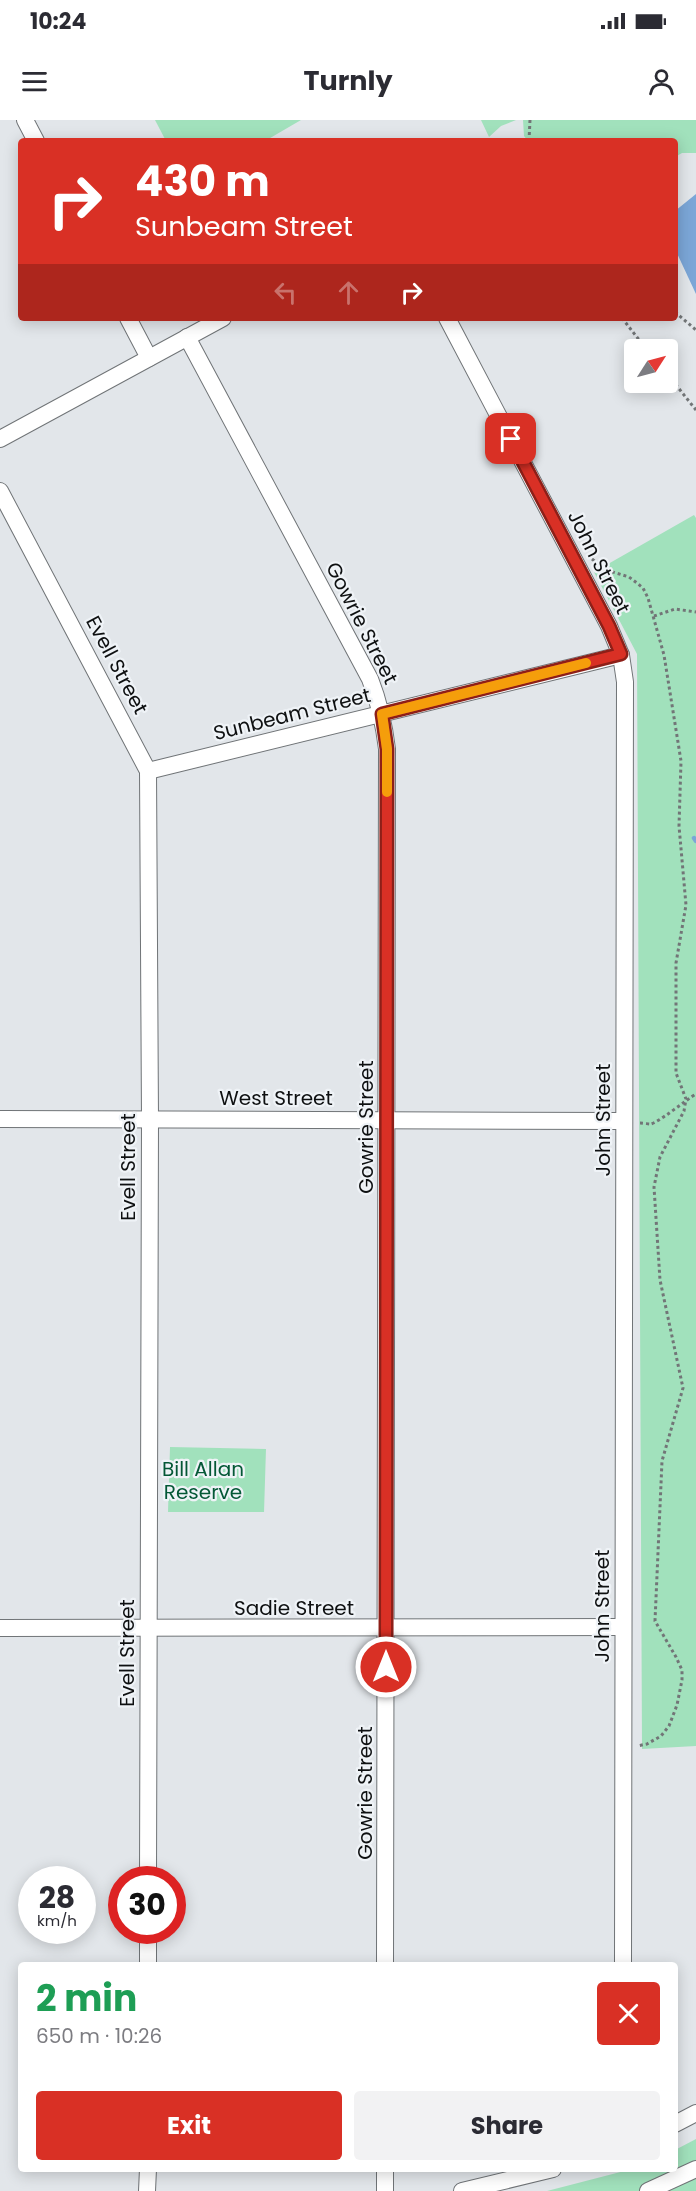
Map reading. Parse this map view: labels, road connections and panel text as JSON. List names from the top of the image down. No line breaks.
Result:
{"streets":{"street":["John Street","Gowrie Street","Evell Street","Sunbeam Street","West Street","Sadie Street"]},"crossings":[["John Street","Sunbeam Street"],["John Street","West Street"],["John Street","Sadie Street"],["Gowrie Street","Sunbeam Street"],["Gowrie Street","West Street"],["Gowrie Street","Sadie Street"],["Evell Street","Sunbeam Street"],["Evell Street","West Street"],["Evell Street","Sadie Street"]],"parks":["Bill Allan Reserve"],"north":"top right","page":{"status":"10:24","header":"Turnly","turn":["430 m","Sunbeam Street"],"speed":"28 km/h","limit":"30","heading":["2 min","650 m · 10:26"],"buttons":["Exit","Share"]}}
